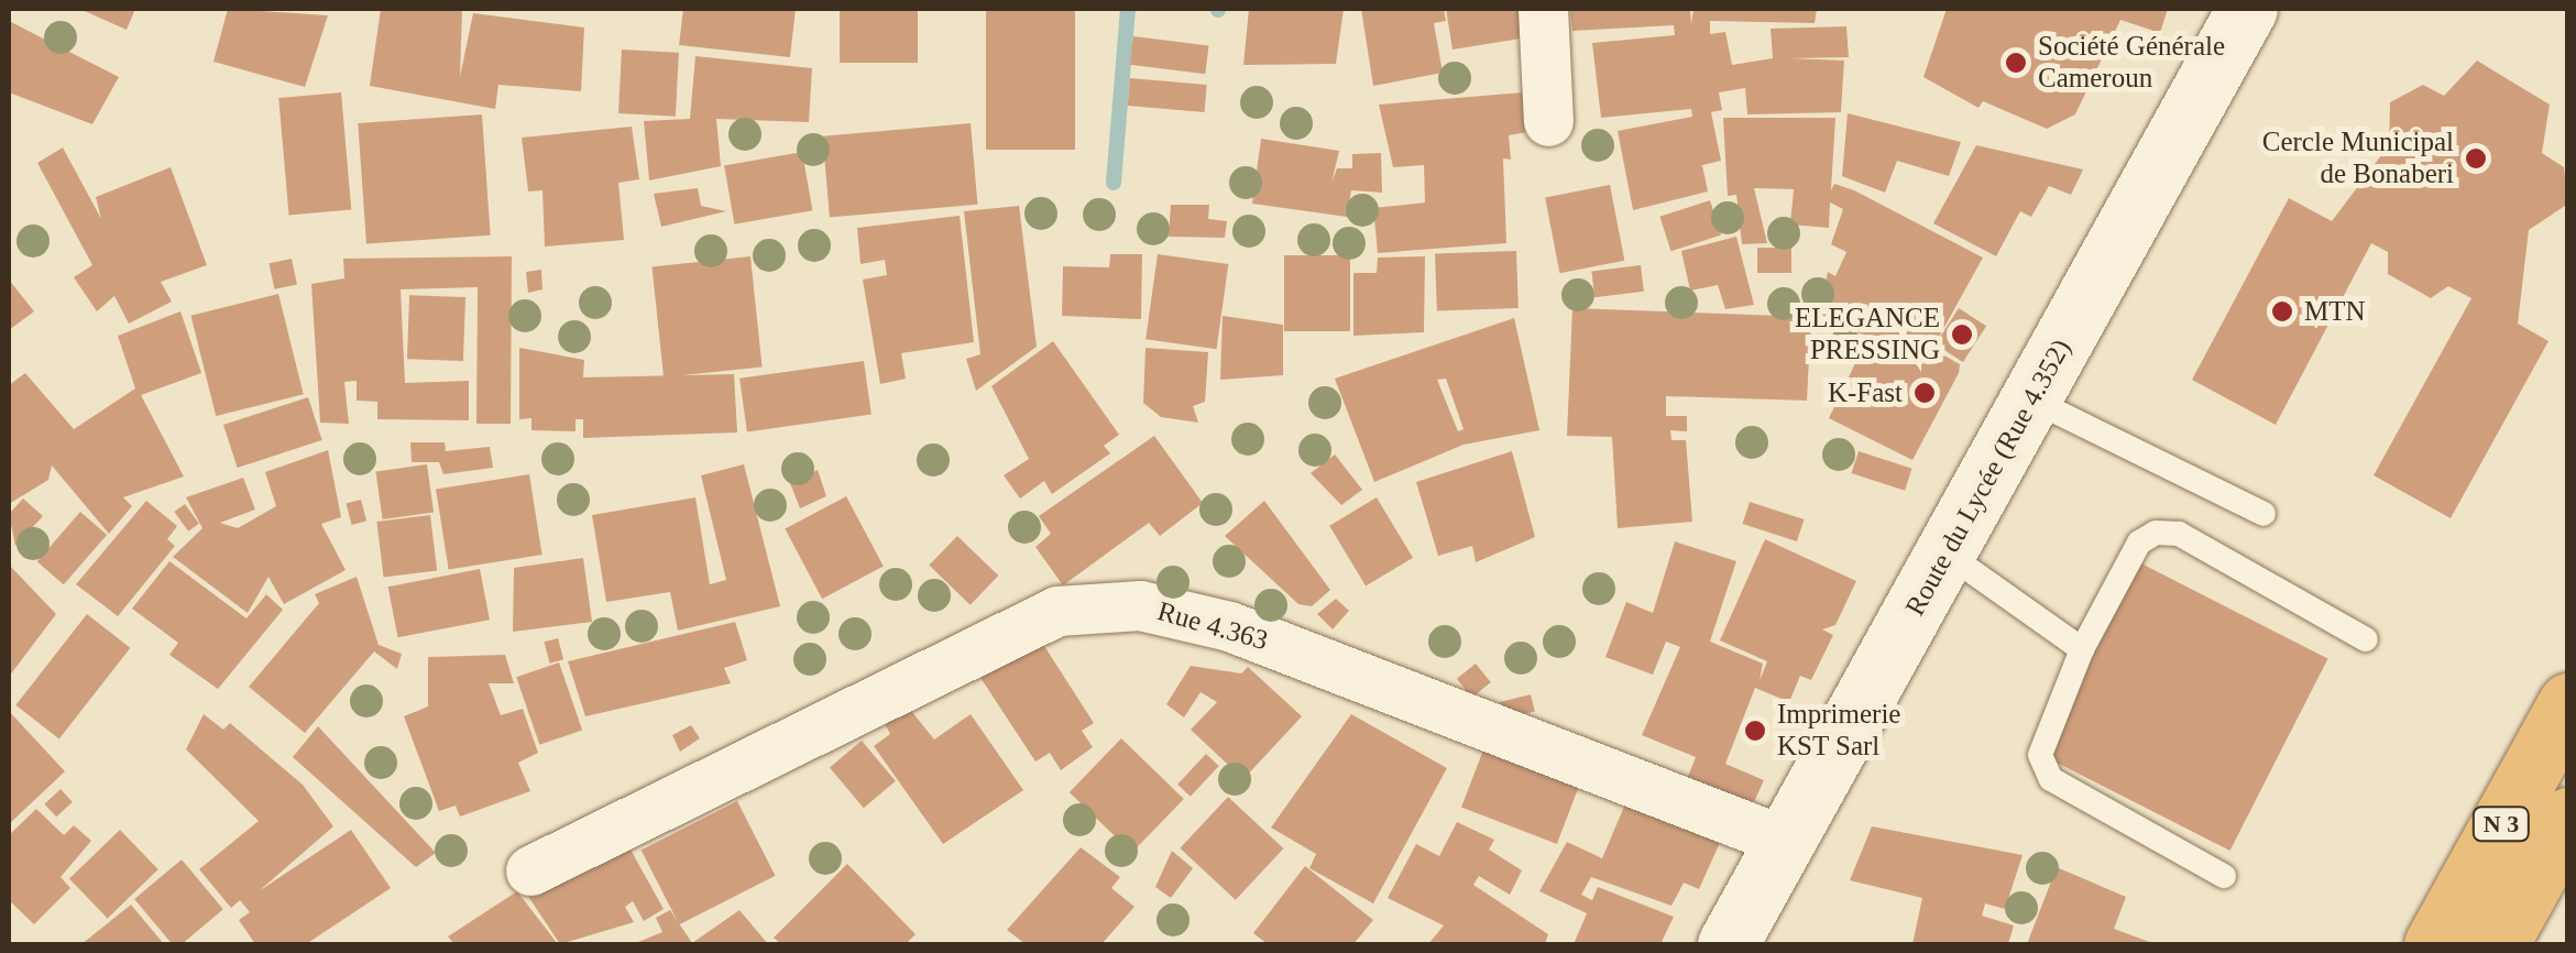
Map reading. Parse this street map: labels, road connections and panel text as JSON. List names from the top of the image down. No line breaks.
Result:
{"streets":{"highway":["N 3"],"main road":["Route du Lycée (Rue 4.352)"],"street":["Rue 4.363"]},"crossings":[["Route du Lycée (Rue 4.352)","Rue 4.363"]],"places":["Société Générale Cameroun","Cercle Municipal de Bonaberi","MTN","ELEGANCE PRESSING","K-Fast","Imprimerie KST Sarl"]}
